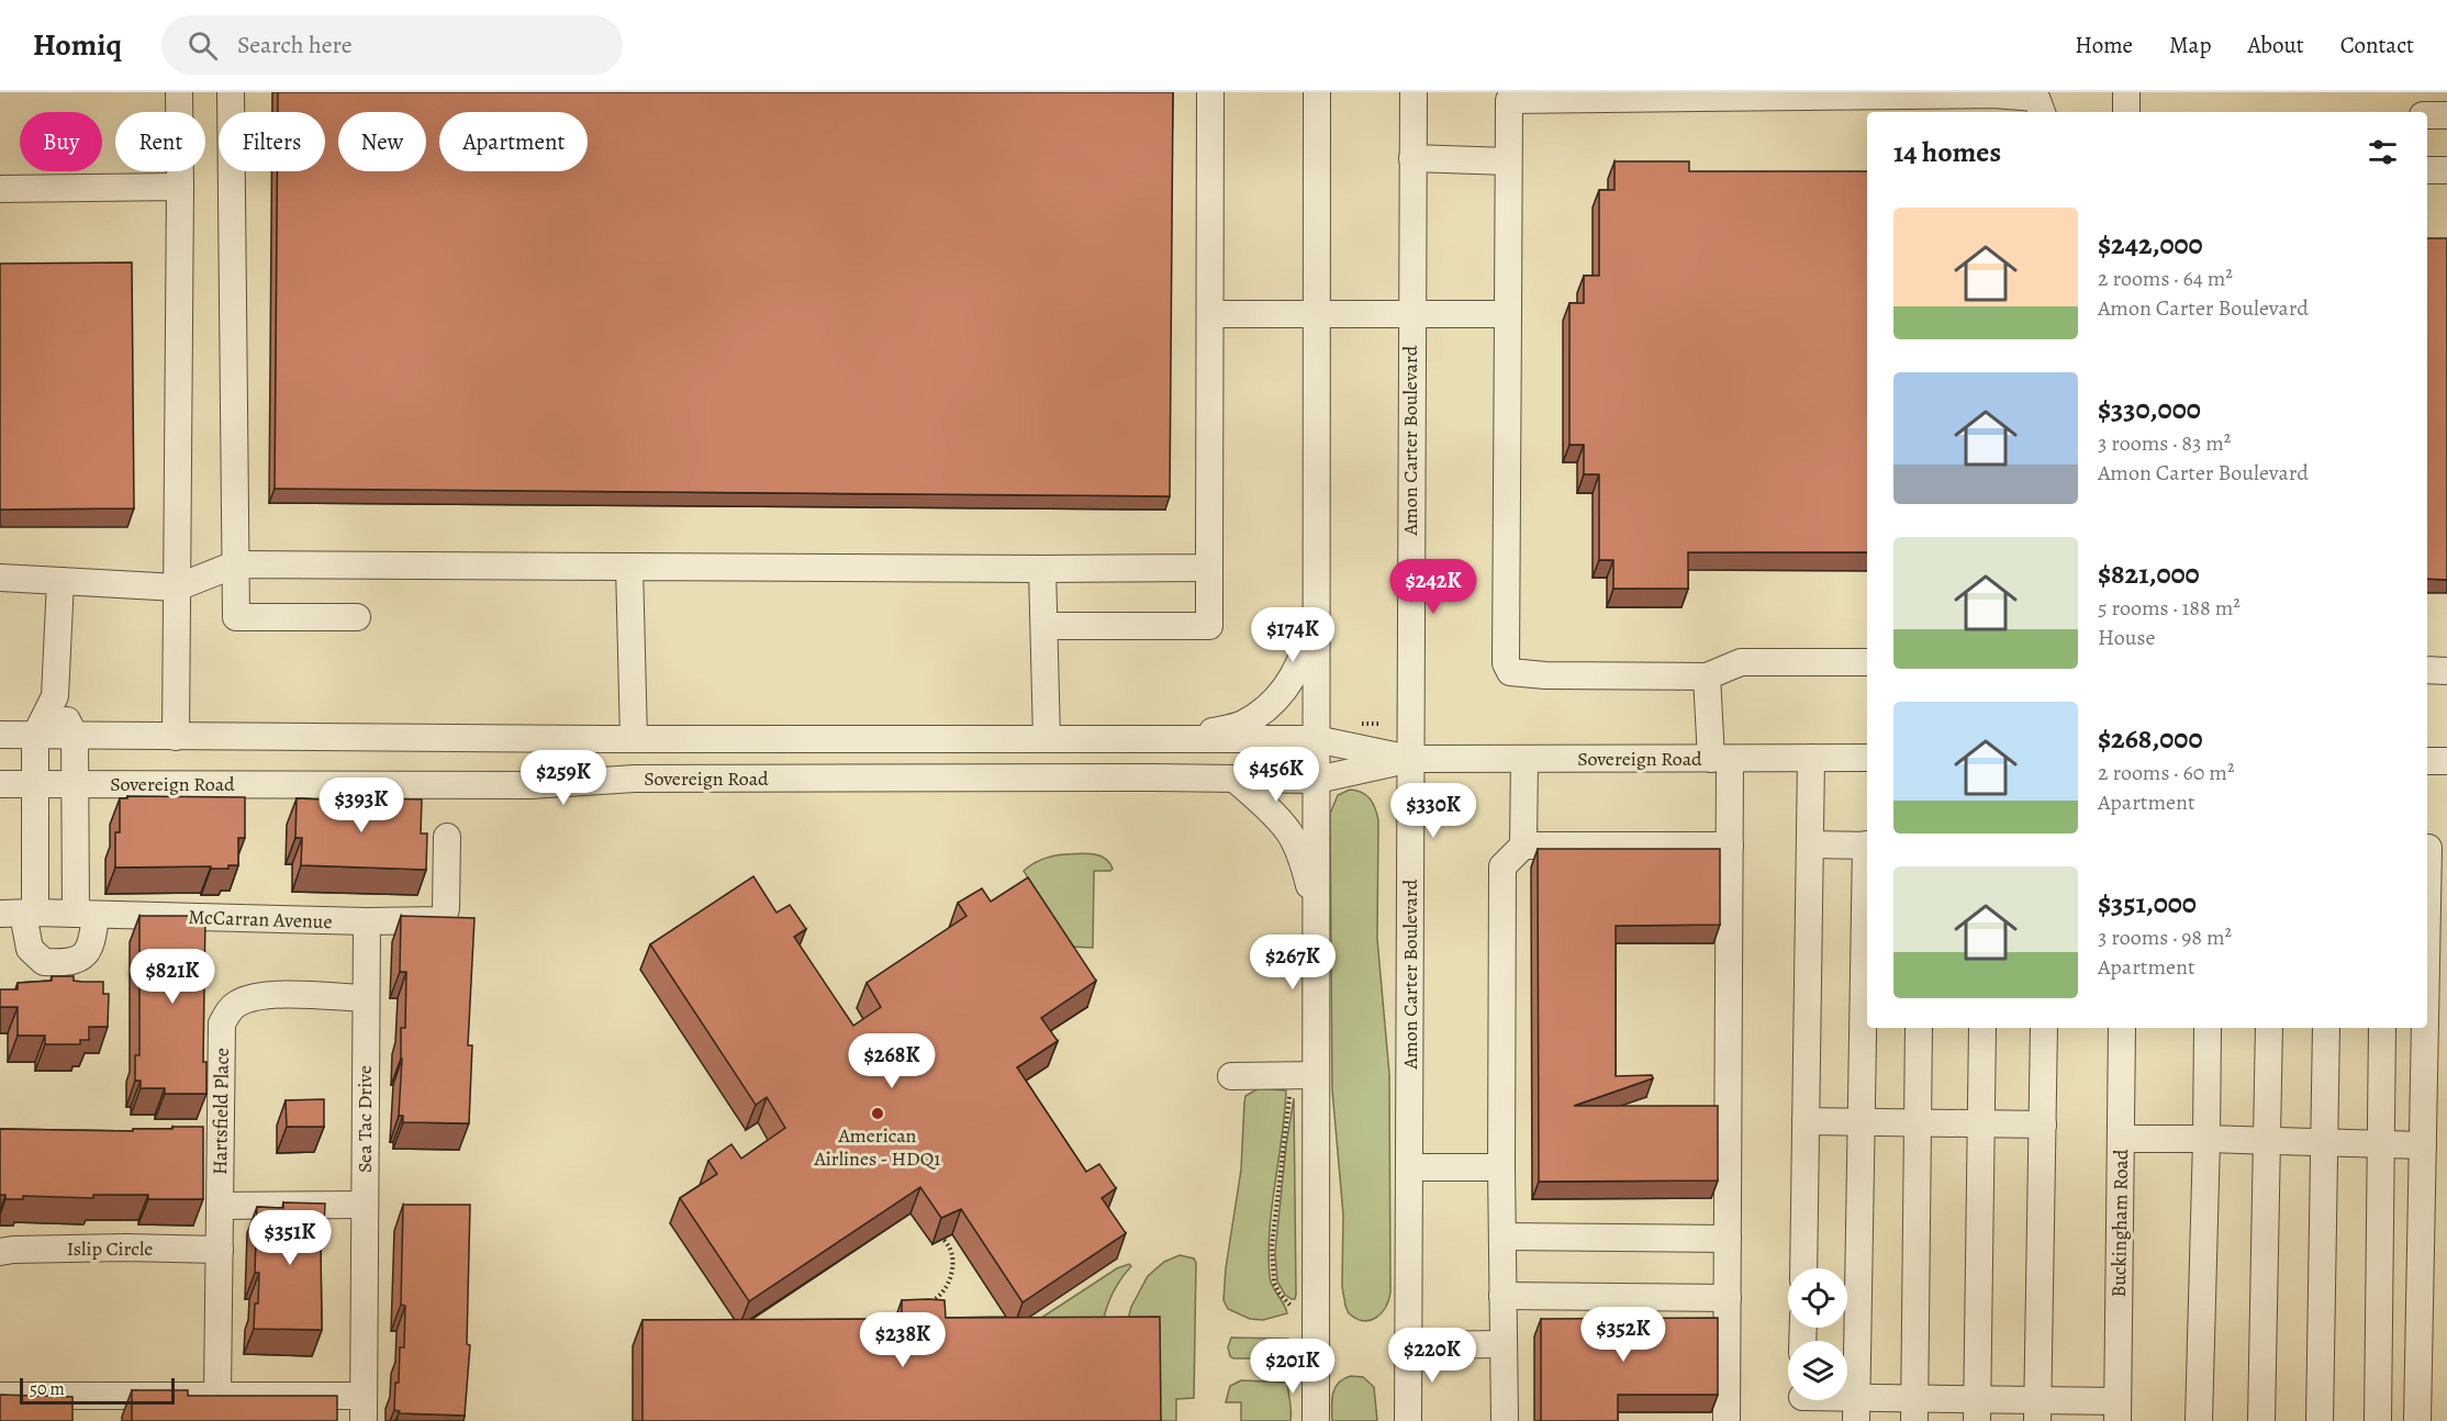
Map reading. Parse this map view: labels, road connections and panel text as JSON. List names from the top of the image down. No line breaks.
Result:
{"streets":{"street":["Amon Carter Boulevard","Sovereign Road","McCarran Avenue","Hartsfield Place","Sea Tac Drive","Buckingham Road","Islip Circle"]},"crossings":[["Amon Carter Boulevard","Sovereign Road"],["McCarran Avenue","Sea Tac Drive"],["Hartsfield Place","Sea Tac Drive"],["Hartsfield Place","Islip Circle"]],"places":["American Airlines - HDQ1"],"scale_bar":"50 m","page":{"header":"Homiq","search":"Search here","nav":["Home","Map","About","Contact"],"chip":["Buy","Rent","Filters","New","Apartment"],"heading":"14 homes","list":[{"name":"$242,000","note":"2 rooms · 64 m² · Amon Carter Boulevard"},{"name":"$330,000","note":"3 rooms · 83 m² · Amon Carter Boulevard"},{"name":"$821,000","note":"5 rooms · 188 m² · House"},{"name":"$268,000","note":"2 rooms · 60 m² · Apartment"},{"name":"$351,000","note":"3 rooms · 98 m² · Apartment"}],"price":["$242K","$174K","$456K","$259K","$393K","$330K","$267K","$821K","$268K","$351K","$352K","$238K","$220K","$201K"],"scale":"50 m"}}
